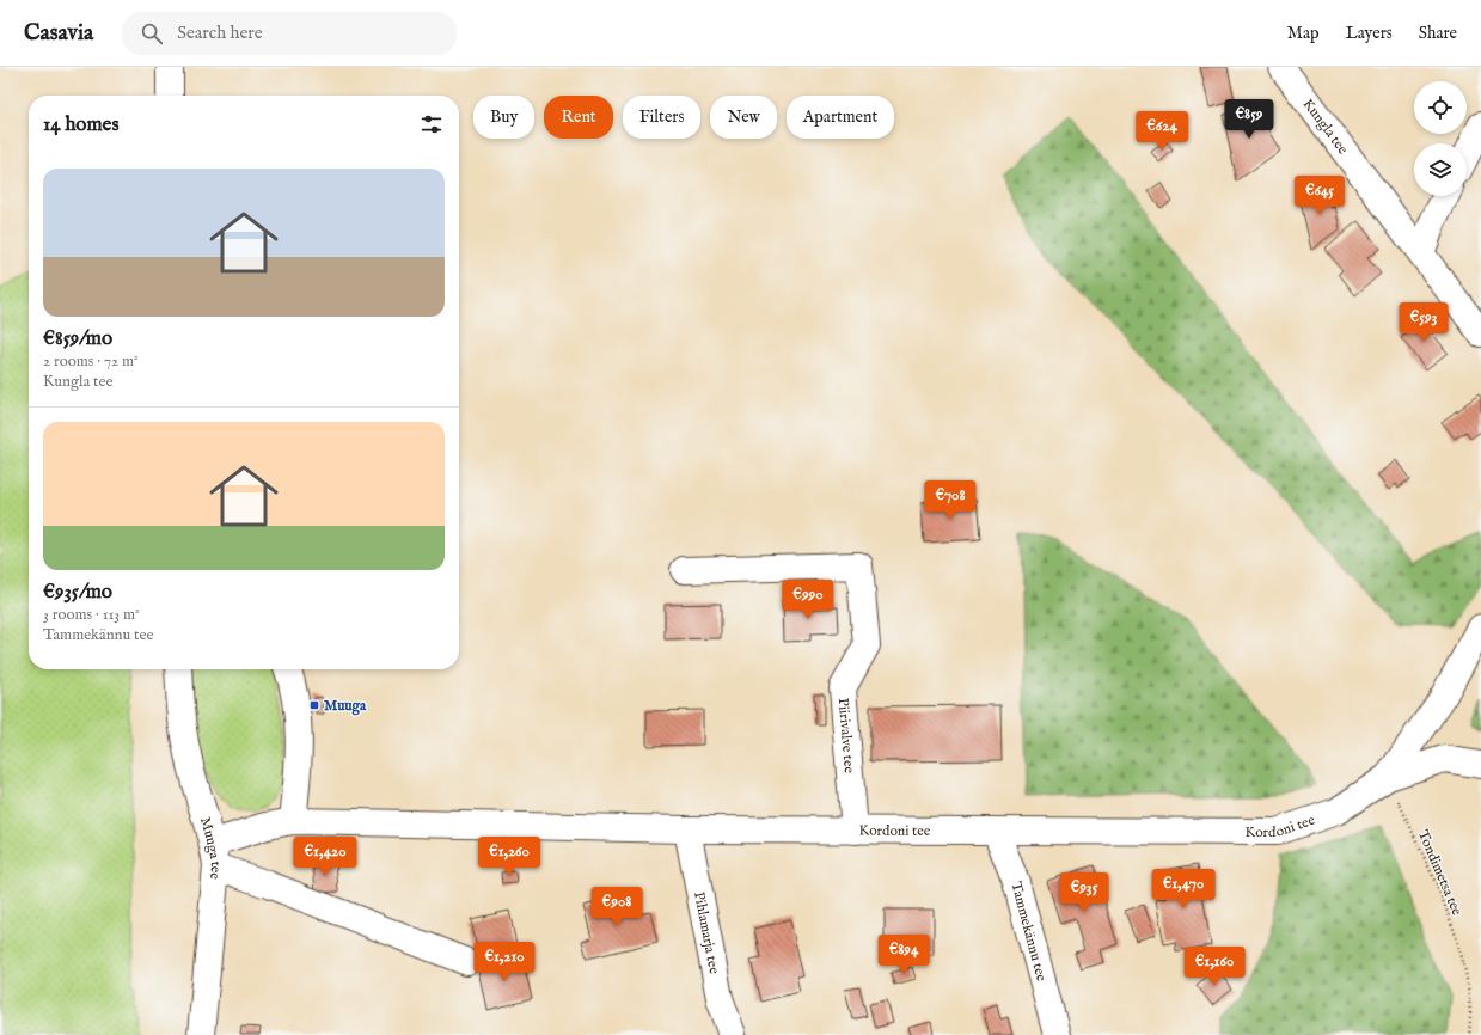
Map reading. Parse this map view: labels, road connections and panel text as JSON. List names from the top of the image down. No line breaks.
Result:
{"streets":{"street":["Kungla tee","Piirivalve tee","Kordoni tee","Muuga tee","Tammekännu tee","Pihlamarja tee"],"path":["Tondimetsa tee"]},"crossings":[["Piirivalve tee","Kordoni tee"],["Kordoni tee","Muuga tee"],["Kordoni tee","Tondimetsa tee"],["Kordoni tee","Tammekännu tee"],["Kordoni tee","Pihlamarja tee"]],"places":{"transit":["Muuga"]},"page":{"header":"Casavia","search":"Search here","nav":["Map","Layers","Share"],"chip":["Buy","Rent","Filters","New","Apartment"],"heading":"14 homes","price":["€859","€624","€645","€593","€708","€990","€1,420","€1,260","€1,470","€935","€908","€894","€1,210","€1,160"],"list":[{"name":"€859/mo","note":"2 rooms · 72 m² · Kungla tee"},{"name":"€935/mo","note":"3 rooms · 113 m² · Tammekännu tee"}]}}
